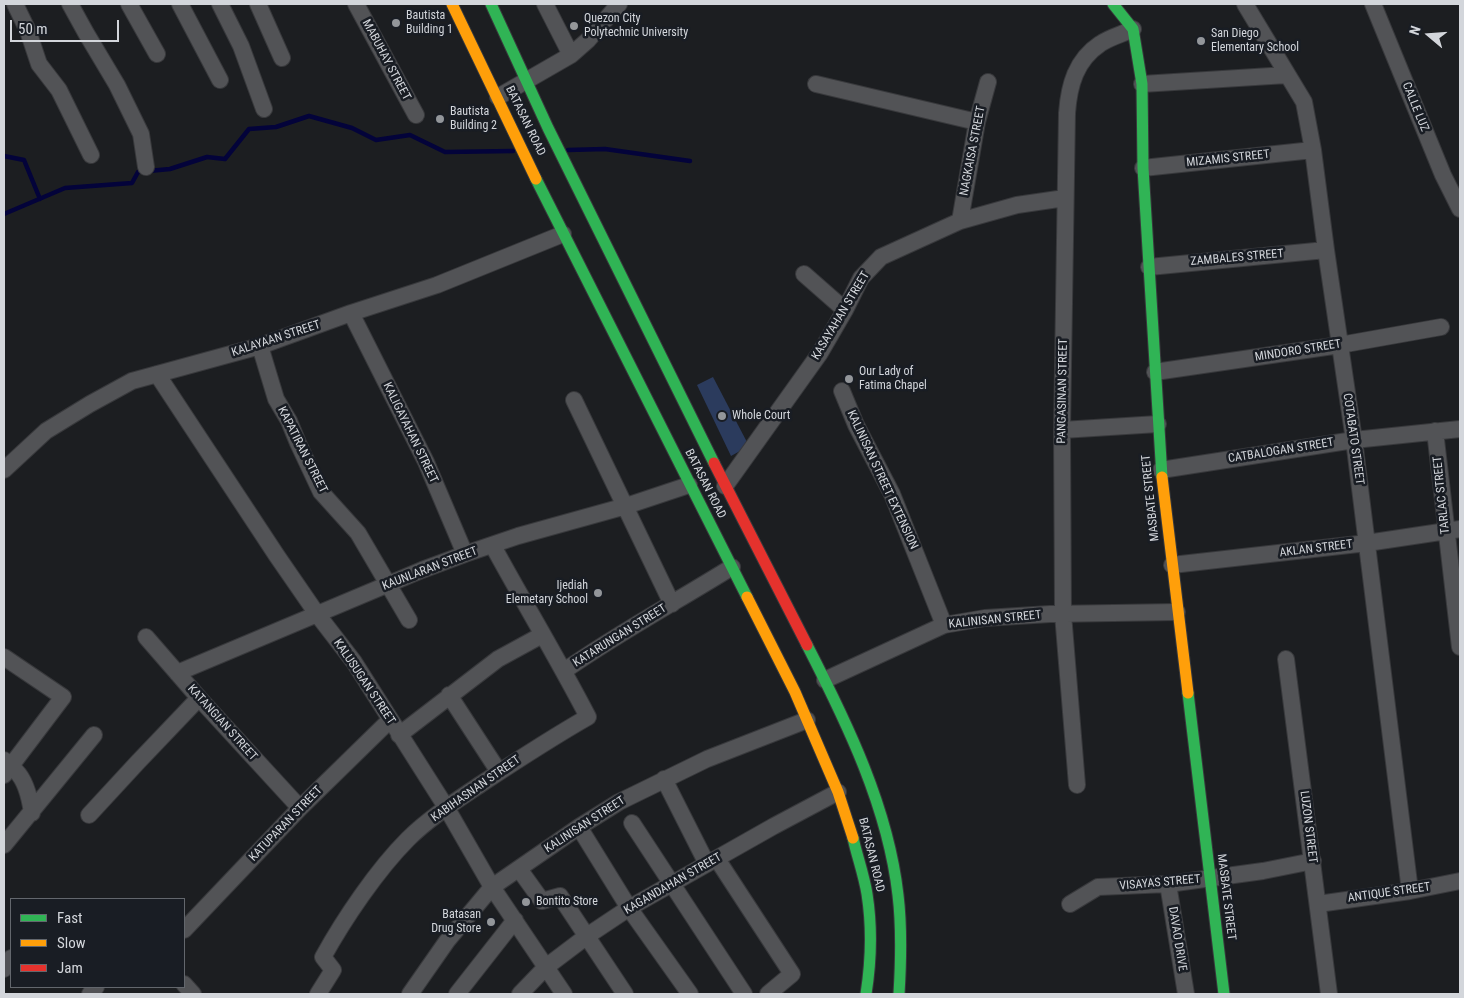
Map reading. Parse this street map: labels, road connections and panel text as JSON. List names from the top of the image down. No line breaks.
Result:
{"streets":{"main road":["BATASAN ROAD","MASBATE STREET"],"street":["MABUHAY STREET","CALLE LUZ","NAGKAISA STREET","MIZAMIS STREET","ZAMBALES STREET","KASAYAHAN STREET","KALAYAAN STREET","MINDORO STREET","PANGASINAN STREET","KALIGAYAHAN STREET","COTABATO STREET","KAPATIRAN STREET","CATBALOGAN STREET","KALINISAN STREET EXTENSION","TARLAC STREET","AKLAN STREET","KAUNLARAN STREET","KALINISAN STREET","KATARUNGAN STREET","KALUSUGAN STREET","KATANGIAN STREET","KABIHASNAN STREET","KATUPARAN STREET","LUZON STREET","VISAYAS STREET","KAGANDAHAN STREET","ANTIQUE STREET","DAVAO DRIVE"]},"crossings":[["BATASAN ROAD","KASAYAHAN STREET"],["BATASAN ROAD","KALAYAAN STREET"],["BATASAN ROAD","KAUNLARAN STREET"],["BATASAN ROAD","KALINISAN STREET"],["BATASAN ROAD","KATARUNGAN STREET"],["BATASAN ROAD","KAGANDAHAN STREET"],["NAGKAISA STREET","KASAYAHAN STREET"],["MIZAMIS STREET","COTABATO STREET"],["MIZAMIS STREET","MASBATE STREET"],["ZAMBALES STREET","COTABATO STREET"],["ZAMBALES STREET","MASBATE STREET"],["KASAYAHAN STREET","PANGASINAN STREET"],["KALAYAAN STREET","KALIGAYAHAN STREET"],["KALAYAAN STREET","KAPATIRAN STREET"],["KALAYAAN STREET","KALUSUGAN STREET"],["MINDORO STREET","COTABATO STREET"],["MINDORO STREET","MASBATE STREET"],["PANGASINAN STREET","MASBATE STREET"],["PANGASINAN STREET","KALINISAN STREET"],["KALIGAYAHAN STREET","KAUNLARAN STREET"],["COTABATO STREET","CATBALOGAN STREET"],["COTABATO STREET","AKLAN STREET"],["COTABATO STREET","ANTIQUE STREET"],["KAPATIRAN STREET","KAUNLARAN STREET"],["CATBALOGAN STREET","TARLAC STREET"],["CATBALOGAN STREET","MASBATE STREET"],["KALINISAN STREET EXTENSION","KALINISAN STREET"],["TARLAC STREET","AKLAN STREET"],["MASBATE STREET","AKLAN STREET"],["MASBATE STREET","KALINISAN STREET"],["MASBATE STREET","VISAYAS STREET"],["KAUNLARAN STREET","KATARUNGAN STREET"],["KAUNLARAN STREET","KALUSUGAN STREET"],["KAUNLARAN STREET","KATANGIAN STREET"],["KALINISAN STREET","KALUSUGAN STREET"],["KATARUNGAN STREET","KABIHASNAN STREET"],["KALUSUGAN STREET","KABIHASNAN STREET"],["KALUSUGAN STREET","KATUPARAN STREET"],["KALUSUGAN STREET","KAGANDAHAN STREET"],["KATANGIAN STREET","KATUPARAN STREET"],["LUZON STREET","VISAYAS STREET"],["LUZON STREET","ANTIQUE STREET"],["VISAYAS STREET","DAVAO DRIVE"]],"places":["Bautista Building 1","Quezon City Polytechnic University","San Diego Elementary School","Bautista Building 2","Our Lady of Fatima Chapel","Whole Court","Ijediah Elemetary School","Bontito Store","Batasan Drug Store"],"legend":["Fast","Slow","Jam"],"scale_bar":"50 m","north":"left"}
